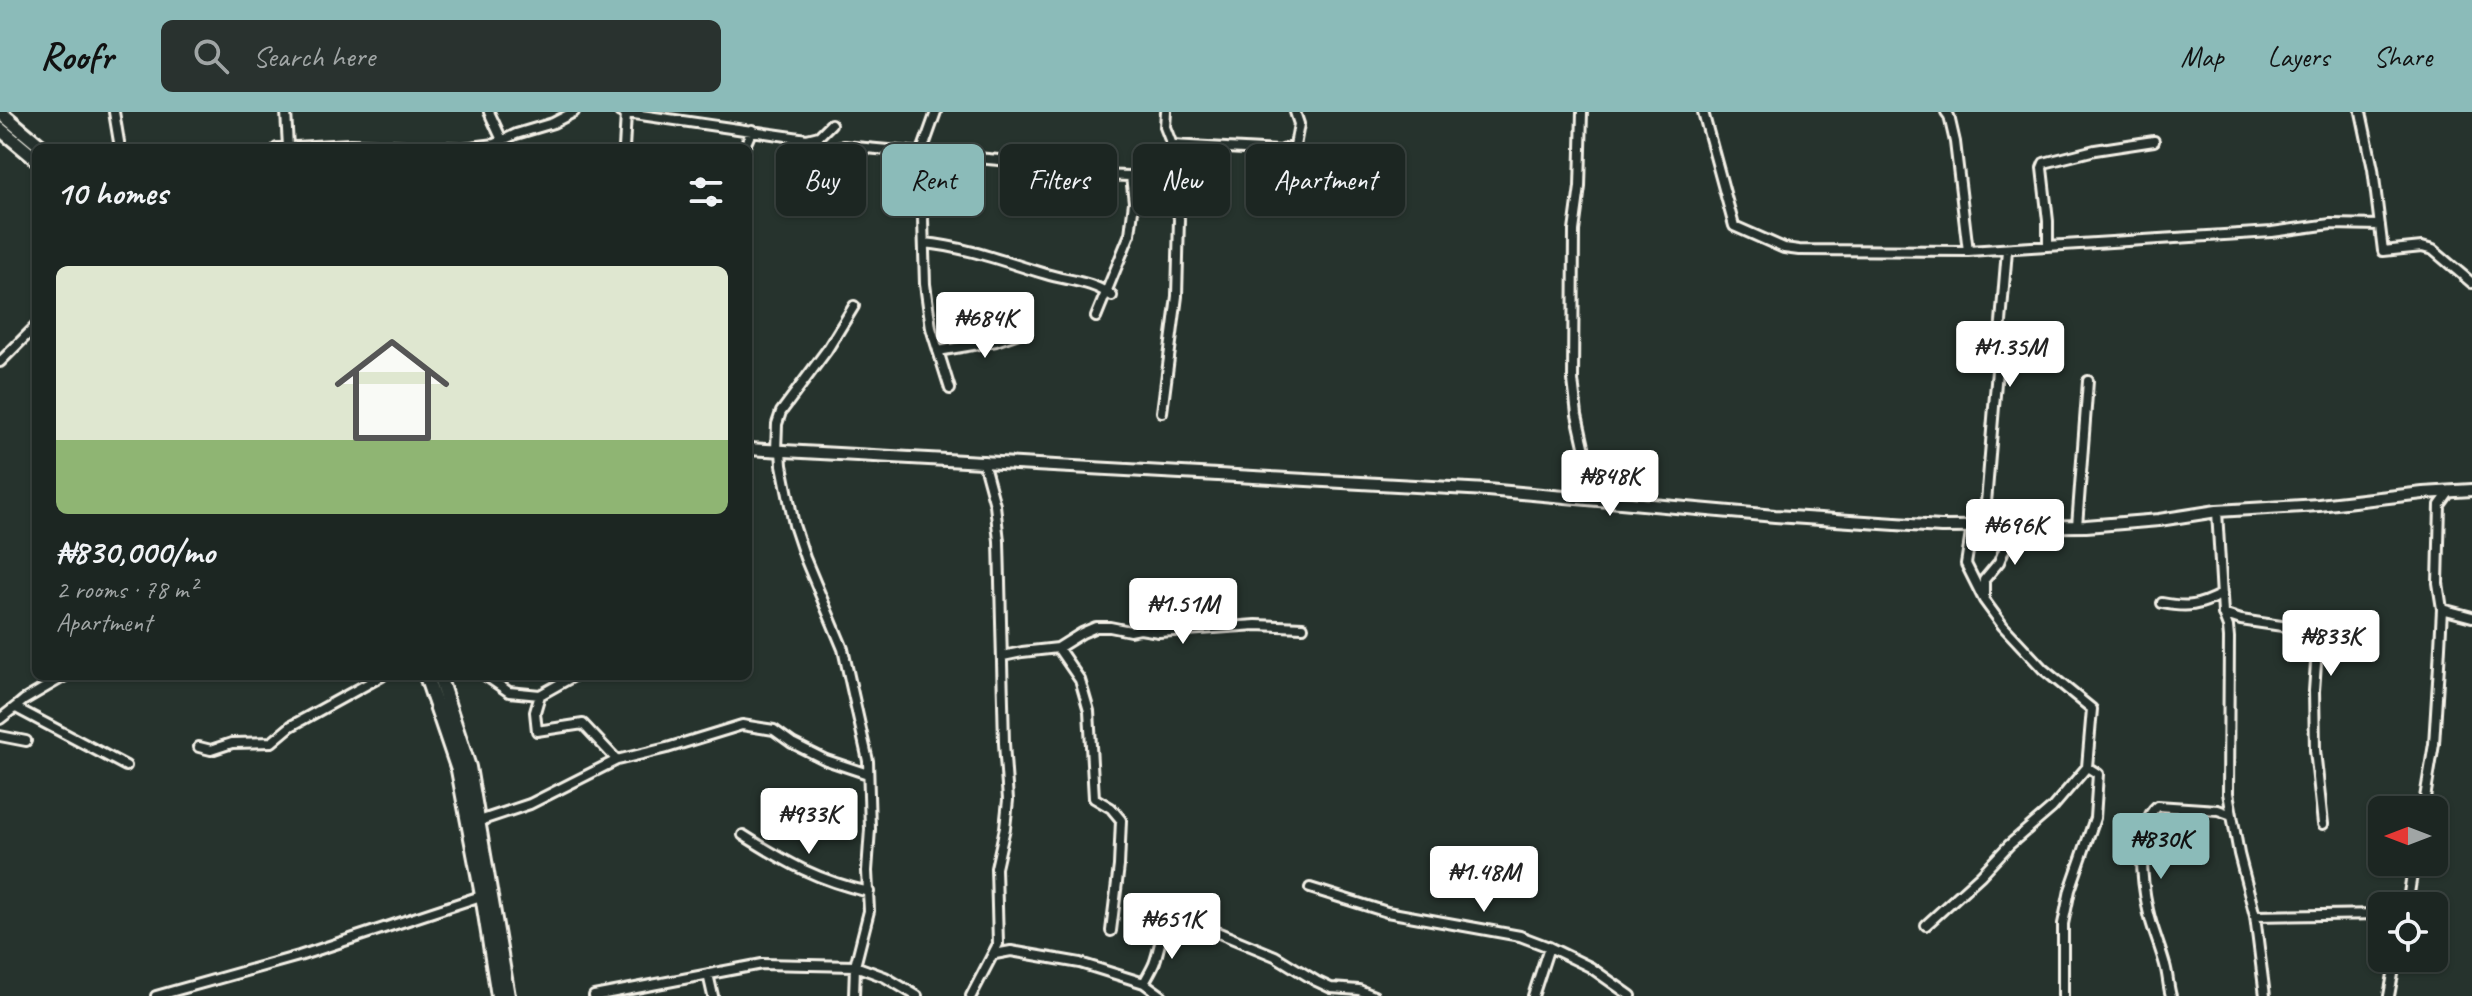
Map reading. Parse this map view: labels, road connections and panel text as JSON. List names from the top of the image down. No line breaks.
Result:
{"north":"left","page":{"header":"Roofr","search":"Search here","nav":["Map","Layers","Share"],"chip":["Buy","Rent","Filters","New","Apartment"],"heading":"10 homes","list":[{"name":"₦830,000/mo","note":"2 rooms · 78 m² · Apartment"}],"price":["₦684K","₦1.35M","₦848K","₦696K","₦1.51M","₦833K","₦933K","₦830K","₦1.48M","₦651K"]}}
